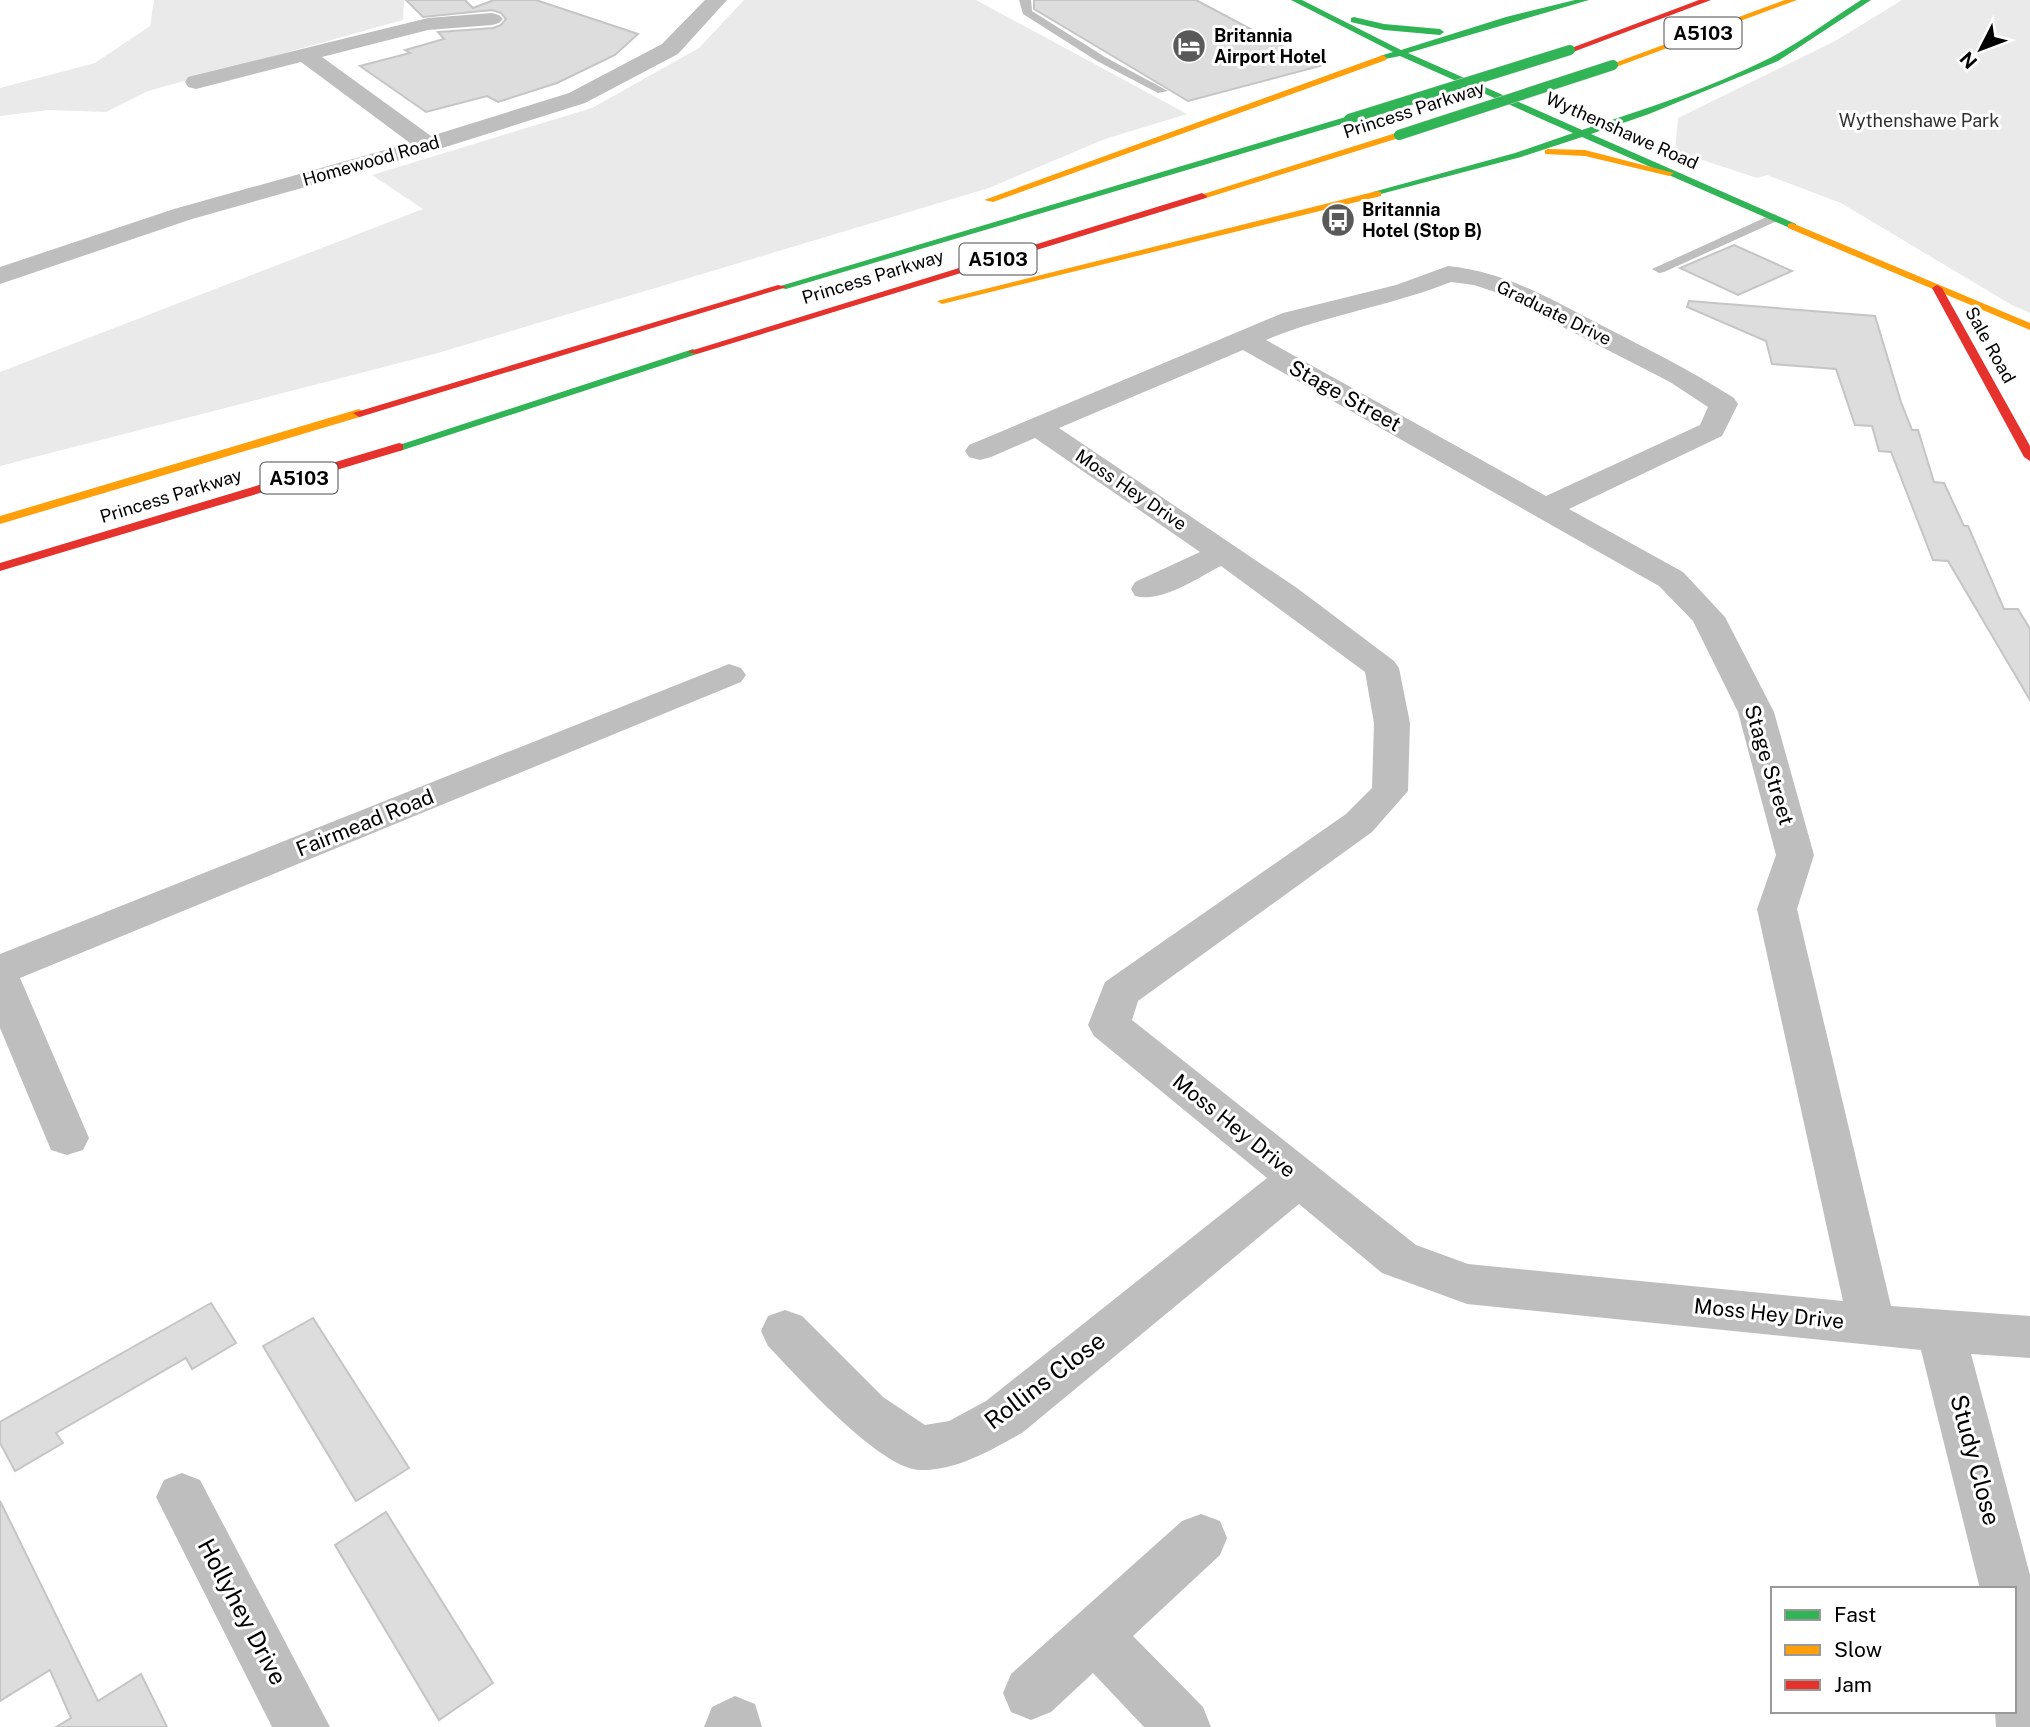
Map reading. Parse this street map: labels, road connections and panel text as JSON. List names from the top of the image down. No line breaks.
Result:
{"streets":{"main road":["A5103","Princess Parkway","Wythenshawe Road","Sale Road"],"street":["Homewood Road","Graduate Drive","Stage Street","Moss Hey Drive","Fairmead Road","Rollins Close","Study Close","Hollyhey Drive"]},"crossings":[["Wythenshawe Road","Sale Road"],["Graduate Drive","Stage Street"],["Graduate Drive","Moss Hey Drive"],["Stage Street","Moss Hey Drive"],["Moss Hey Drive","Rollins Close"],["Moss Hey Drive","Study Close"]],"parks":["Wythenshawe Park"],"places":{"hotel":["Britannia Airport Hotel"],"bus stop":["Britannia Hotel (Stop B)"]},"legend":["Fast","Slow","Jam"],"north":"bottom left"}
